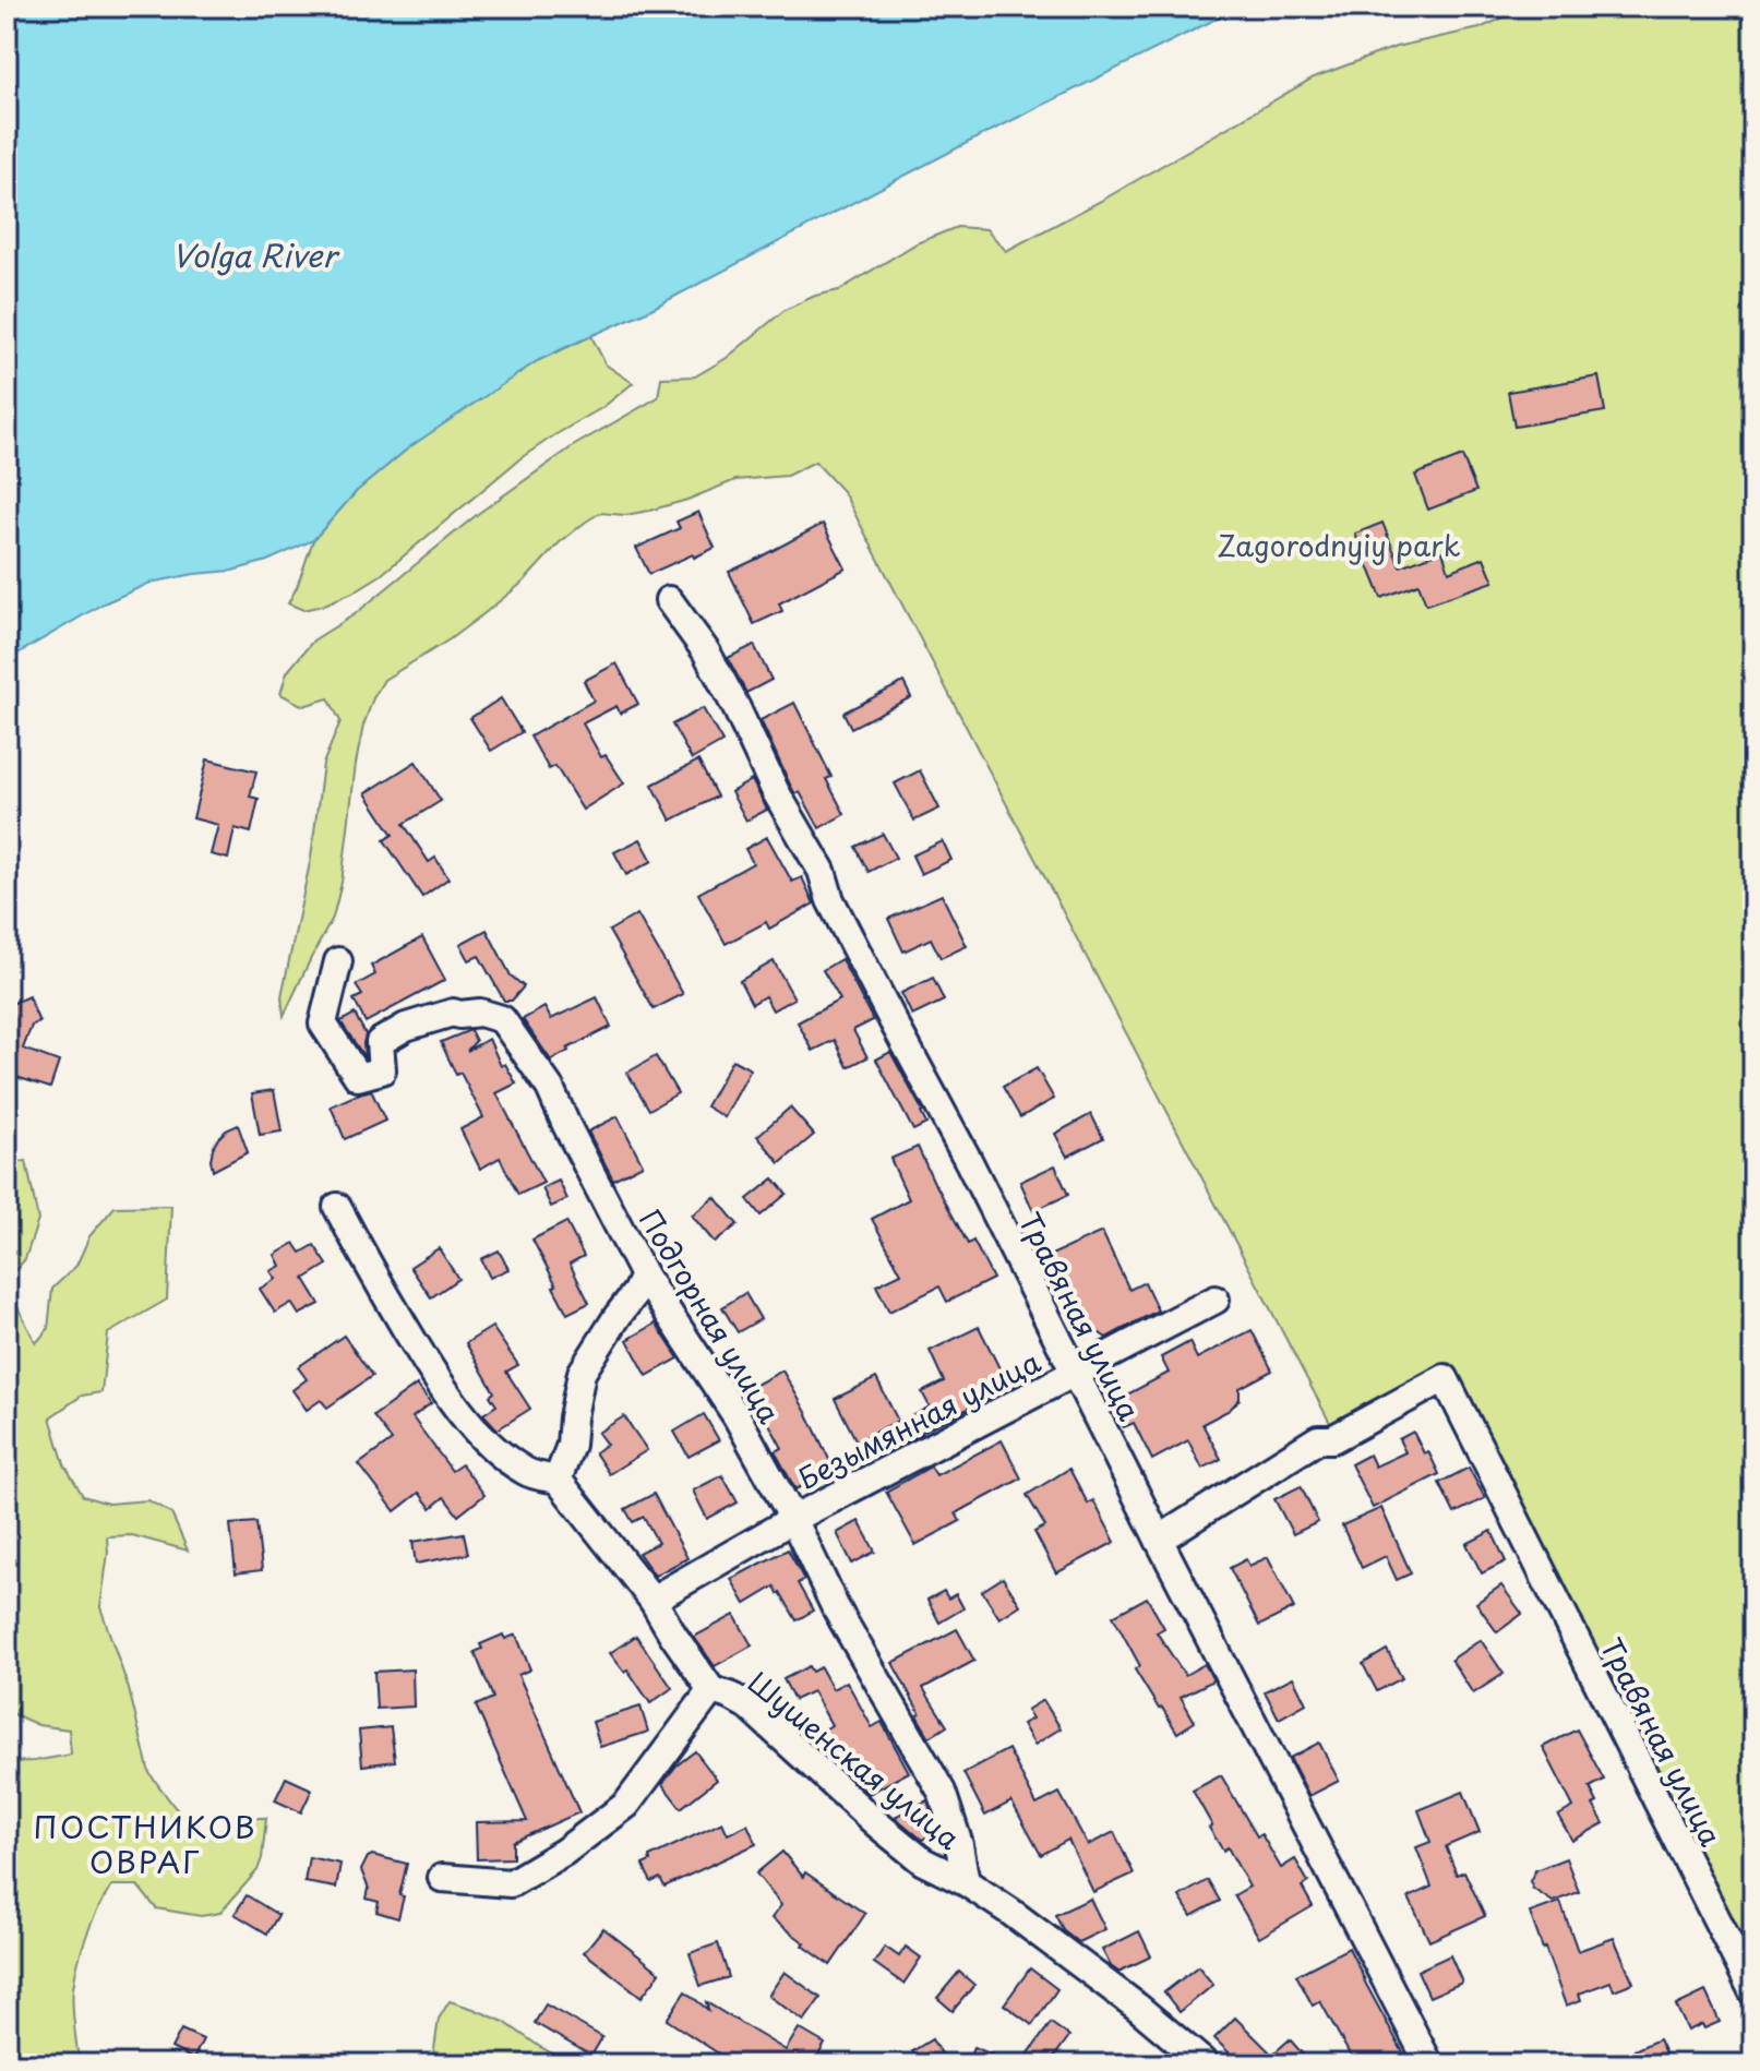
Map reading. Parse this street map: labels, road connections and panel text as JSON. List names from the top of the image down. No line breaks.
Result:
{"streets":{"street":["Подгорная улица","Травяная улица","Безымянная улица","Шушенская улица"]},"crossings":[["Подгорная улица","Безымянная улица"],["Подгорная улица","Шушенская улица"],["Травяная улица","Безымянная улица"],["Безымянная улица","Шушенская улица"]],"districts":["ПОСТНИКОВ ОВРАГ"],"water":["Volga River"],"parks":["Zagorodnyiy park"]}
